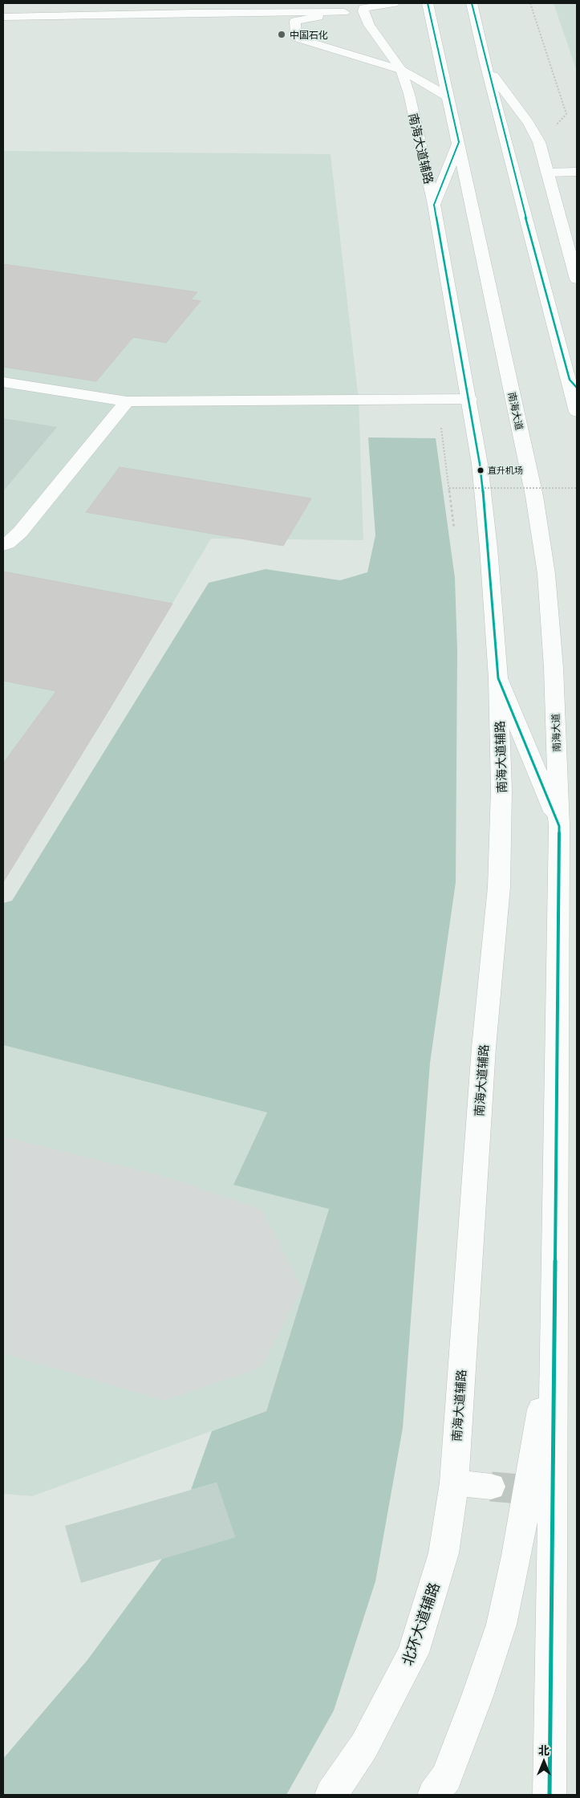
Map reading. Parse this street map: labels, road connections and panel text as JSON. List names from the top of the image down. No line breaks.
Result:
{"streets":{"main road":["南海大道辅路","南海大道","北环大道辅路"]},"crossings":[["南海大道辅路","南海大道"],["南海大道辅路","北环大道辅路"]],"places":["中国石化","直升机场"],"north":"top"}
